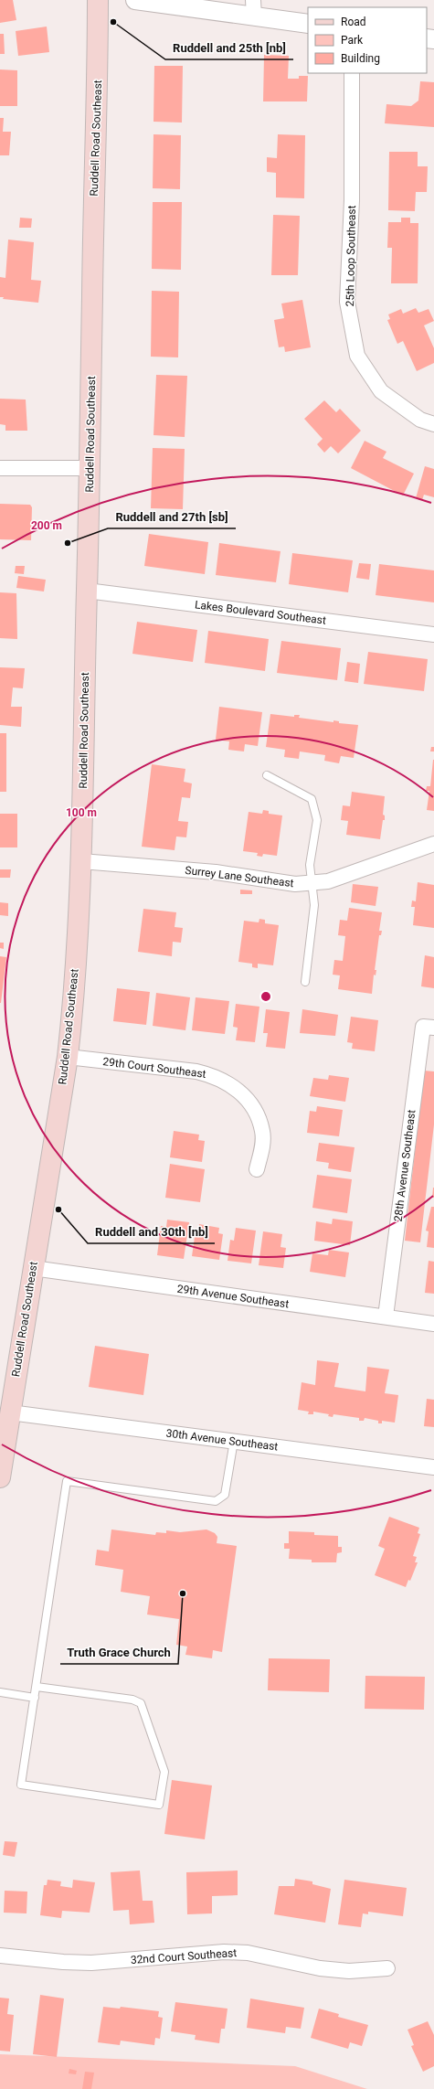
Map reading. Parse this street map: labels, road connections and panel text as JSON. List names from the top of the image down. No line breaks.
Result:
{"streets":{"main road":["Ruddell Road Southeast"],"street":["25th Loop Southeast","Lakes Boulevard Southeast","Surrey Lane Southeast","29th Court Southeast","28th Avenue Southeast","29th Avenue Southeast","30th Avenue Southeast","32nd Court Southeast"]},"crossings":[["Ruddell Road Southeast","Lakes Boulevard Southeast"],["Ruddell Road Southeast","Surrey Lane Southeast"],["Ruddell Road Southeast","29th Court Southeast"],["Ruddell Road Southeast","29th Avenue Southeast"],["Ruddell Road Southeast","30th Avenue Southeast"],["28th Avenue Southeast","29th Avenue Southeast"]],"places":["Ruddell and 25th [nb]","Ruddell and 27th [sb]","Ruddell and 30th [nb]","Truth Grace Church"],"legend":["Road","Park","Building"],"rings":["200 m","100 m"]}
